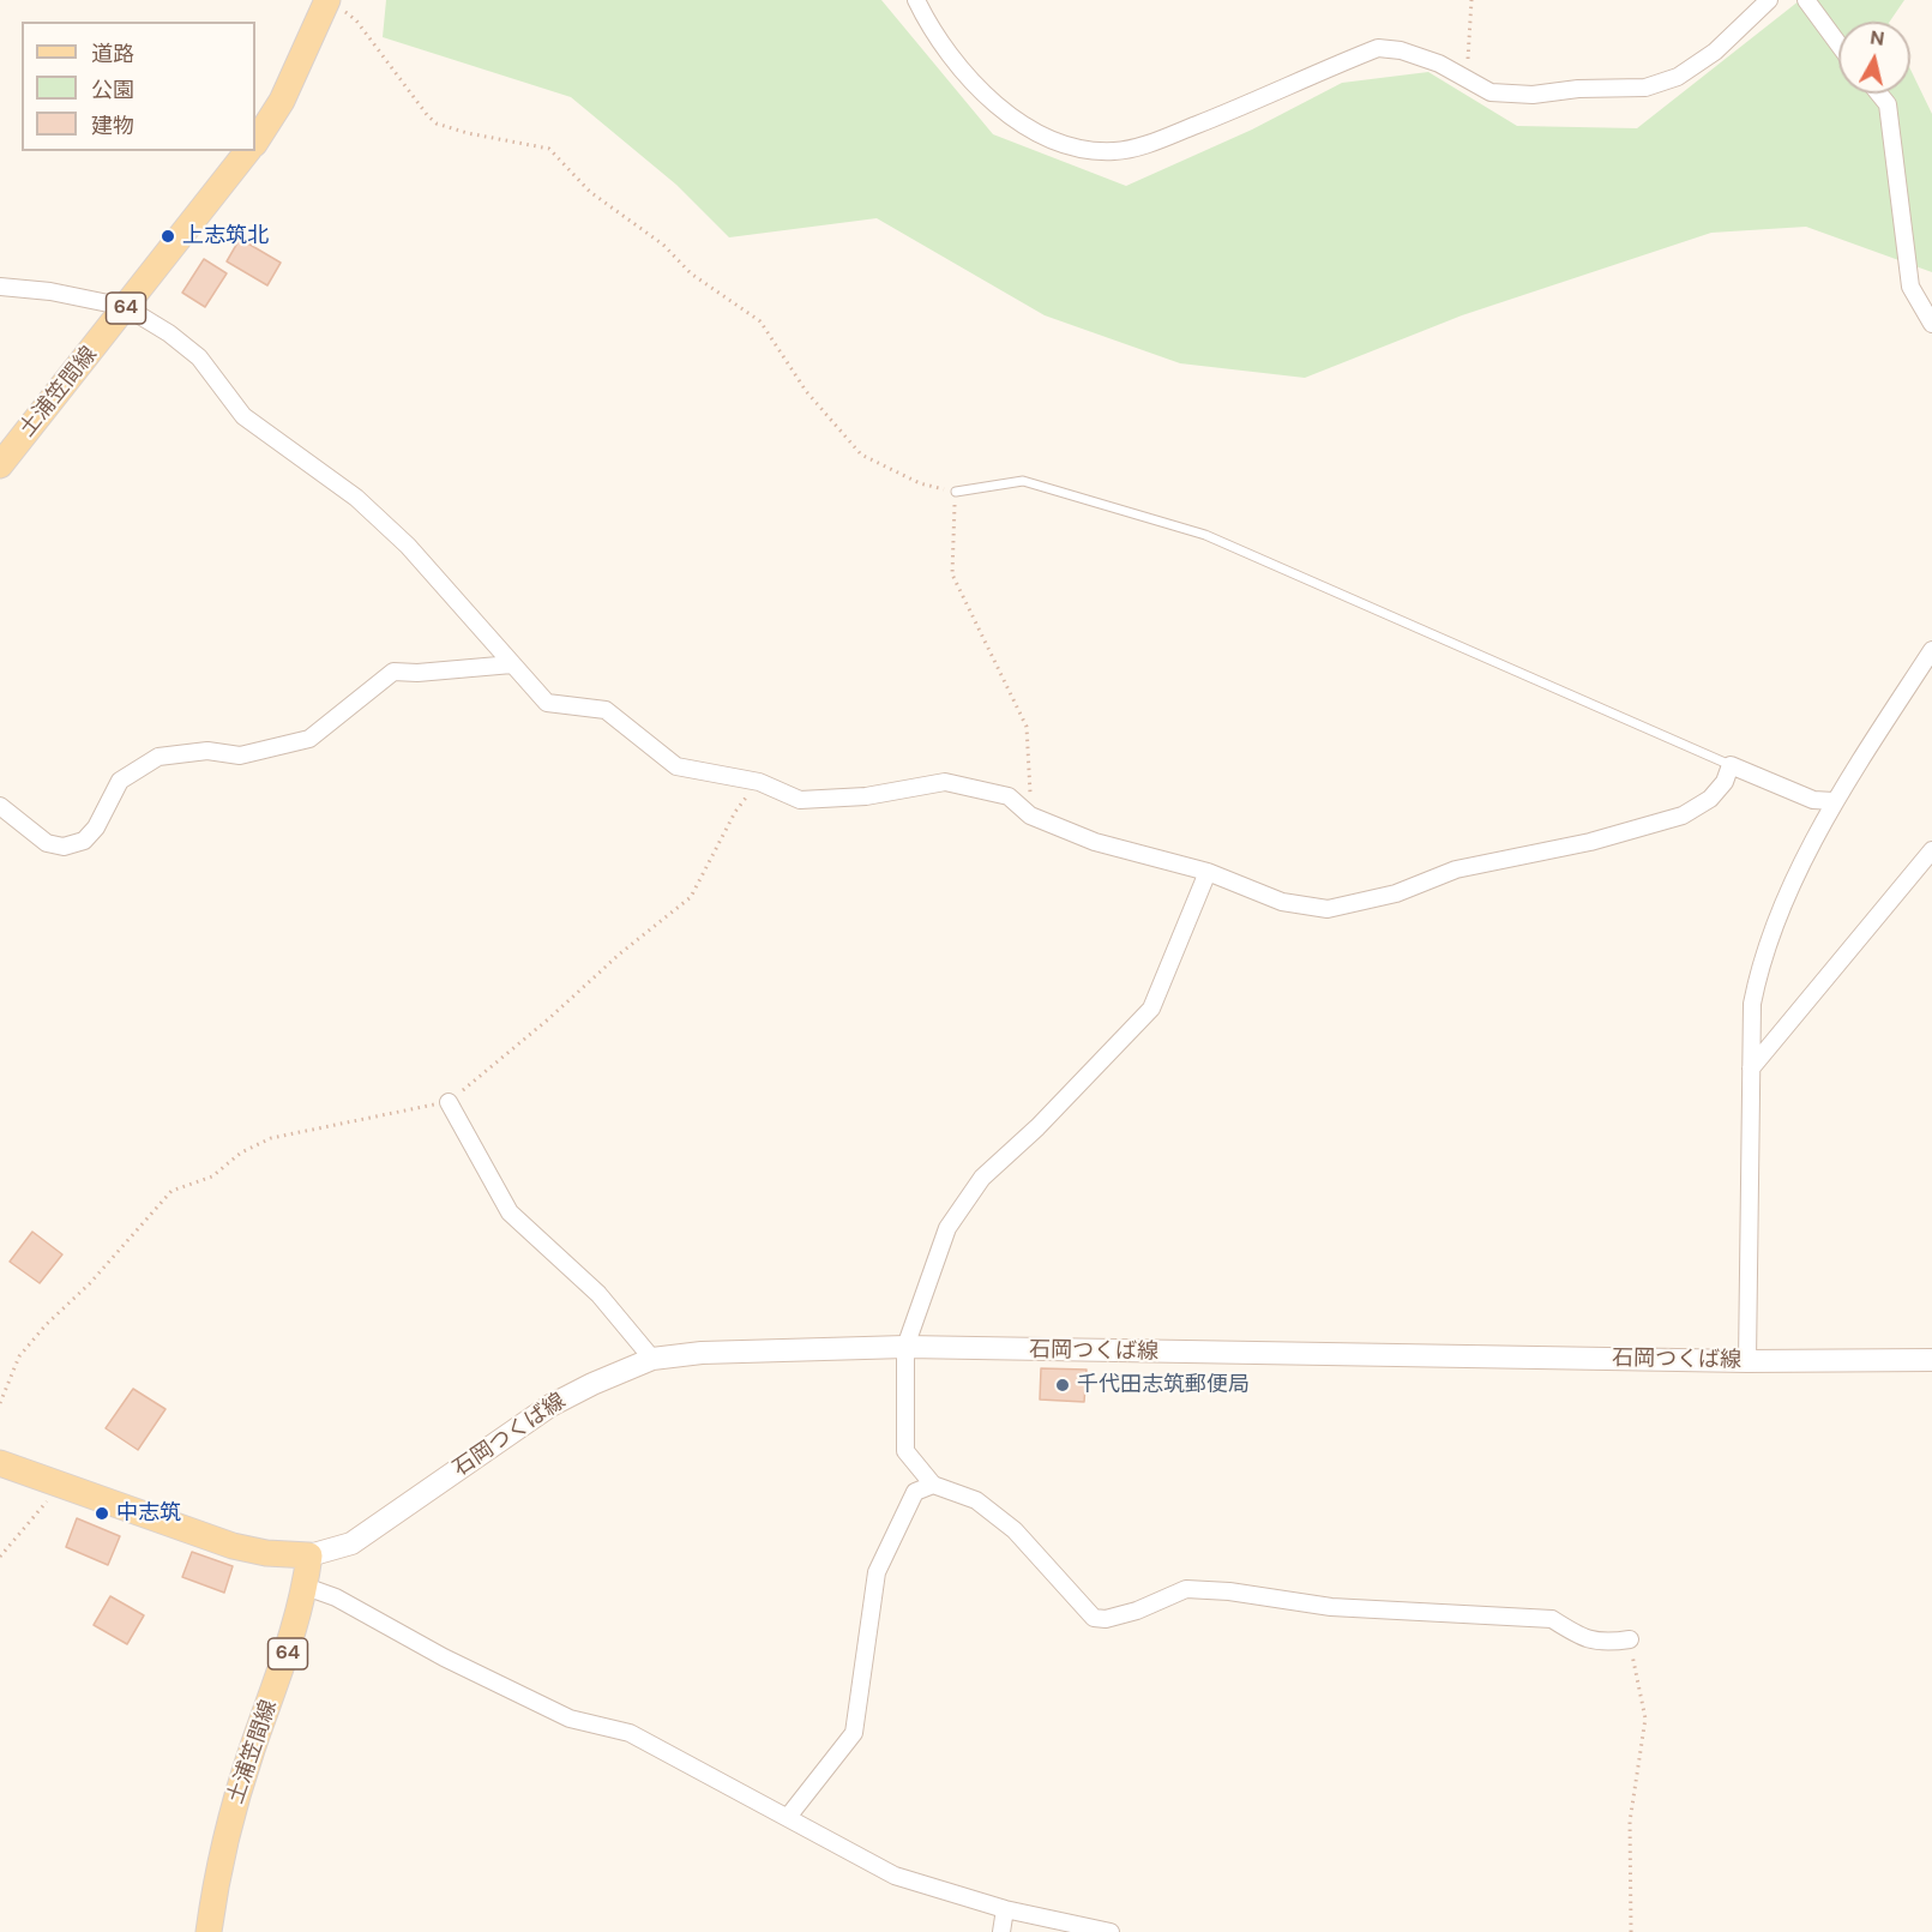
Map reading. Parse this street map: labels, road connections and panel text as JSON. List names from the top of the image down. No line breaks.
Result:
{"streets":{"main road":["64","土浦笠間線","石岡つくば線"]},"crossings":[["土浦笠間線","石岡つくば線"]],"places":["上志筑北","千代田志筑郵便局","中志筑"],"legend":["道路","公園","建物"],"north":"top"}
